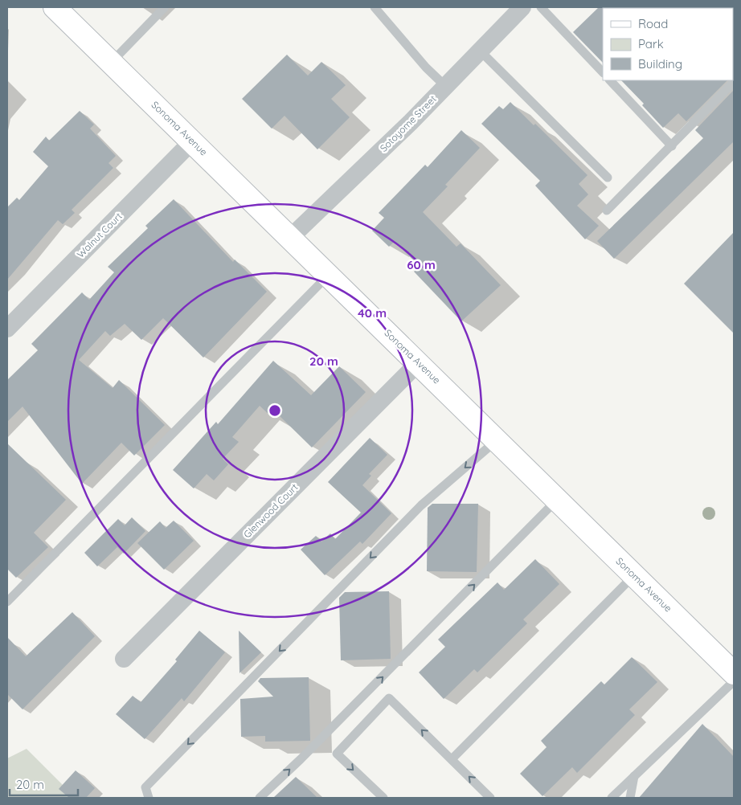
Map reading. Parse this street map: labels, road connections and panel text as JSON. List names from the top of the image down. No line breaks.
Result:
{"streets":{"street":["Sotoyome Street","Sonoma Avenue","Walnut Court","Glenwood Court"]},"crossings":[["Sotoyome Street","Sonoma Avenue"],["Sonoma Avenue","Walnut Court"],["Sonoma Avenue","Glenwood Court"]],"legend":["Road","Park","Building"],"scale_bar":"20 m","rings":["60 m","40 m","20 m"]}
